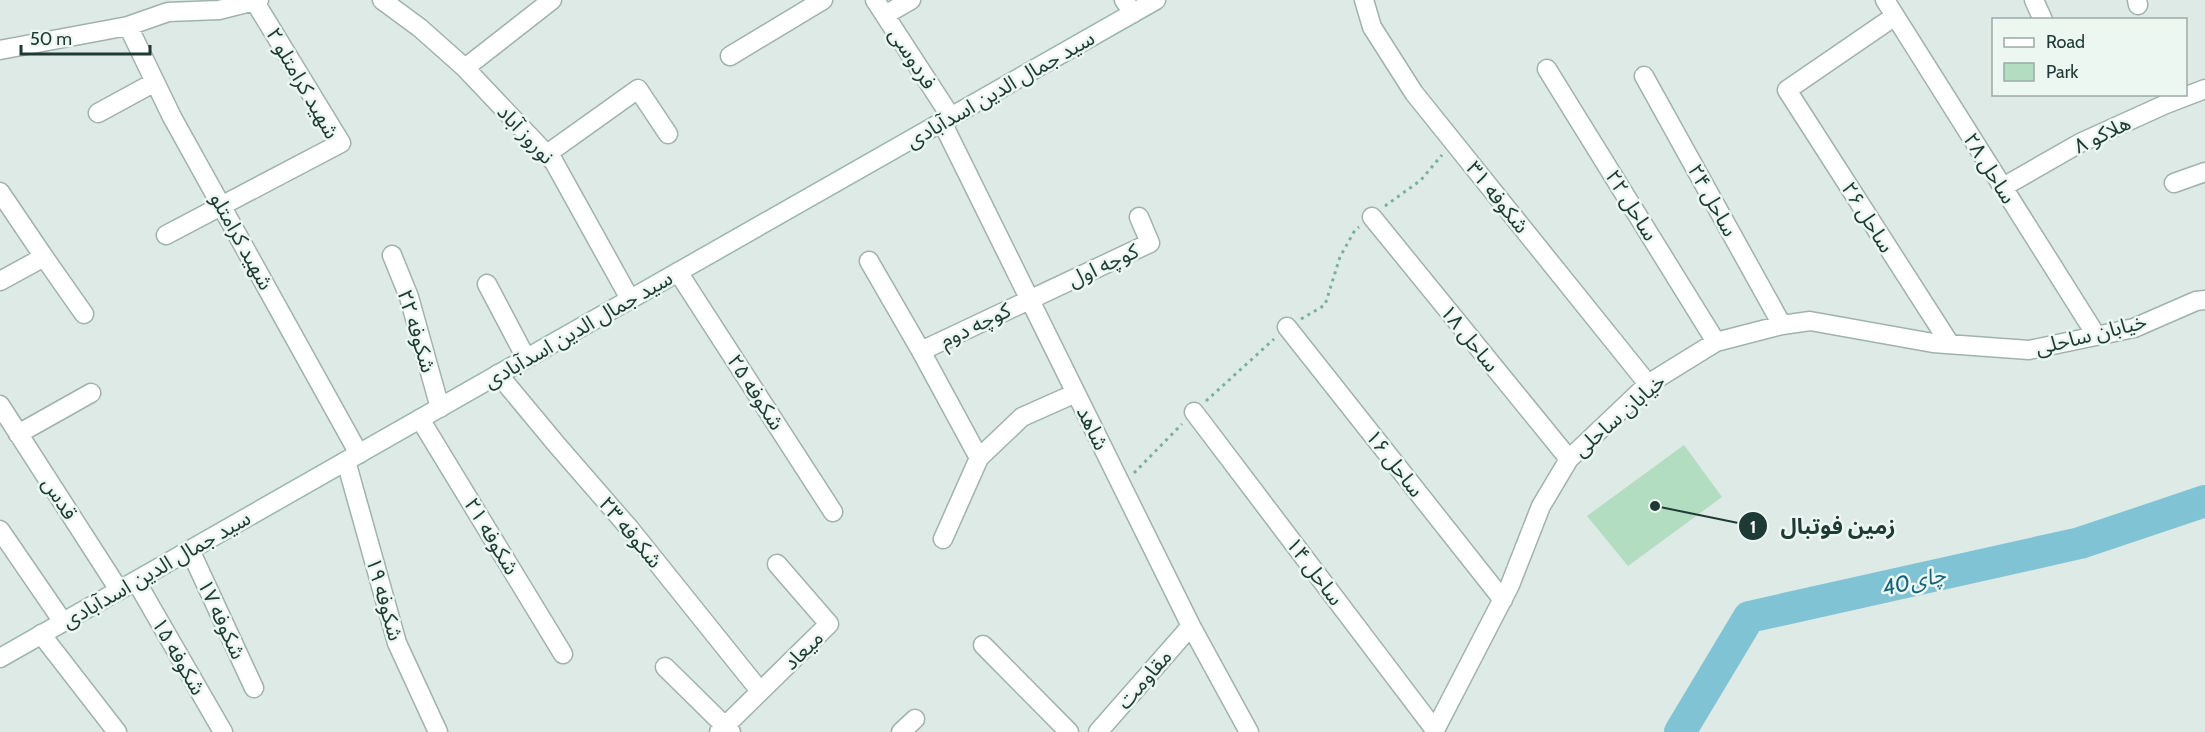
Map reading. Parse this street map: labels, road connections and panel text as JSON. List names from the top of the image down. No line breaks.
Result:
{"streets":{"street":["فردوسی","شهید کرامتلو ۲","سید جمال الدین اسدآبادی","نوروز آباد","هلاکو ۸","ساحل ۲۸","شکوفه ۳۱","ساحل ۲۴","ساحل ۲۲","ساحل ۲۶","شهید کرامتلو","کوچه اول","کوچه دوم","شکوفه ۲۲","خیابان ساحلی","ساحل ۱۸","شکوفه ۲۵","شاهد","ساحل ۱۶","قدس","شکوفه ۲۳","شکوفه ۲۱","ساحل ۱۴","شکوفه ۱۹","شکوفه ۱۷","میعاد","شکوفه ۱۵","مقاومت"]},"crossings":[["فردوسی","سید جمال الدین اسدآبادی"],["فردوسی","شاهد"],["شهید کرامتلو ۲","شهید کرامتلو"],["سید جمال الدین اسدآبادی","نوروز آباد"],["سید جمال الدین اسدآبادی","شهید کرامتلو"],["سید جمال الدین اسدآبادی","شکوفه ۲۲"],["سید جمال الدین اسدآبادی","شکوفه ۲۵"],["سید جمال الدین اسدآبادی","شاهد"],["سید جمال الدین اسدآبادی","قدس"],["سید جمال الدین اسدآبادی","شکوفه ۲۳"],["سید جمال الدین اسدآبادی","شکوفه ۲۱"],["سید جمال الدین اسدآبادی","شکوفه ۱۹"],["سید جمال الدین اسدآبادی","شکوفه ۱۷"],["سید جمال الدین اسدآبادی","شکوفه ۱۵"],["هلاکو ۸","ساحل ۲۸"],["ساحل ۲۸","ساحل ۲۶"],["ساحل ۲۸","خیابان ساحلی"],["شکوفه ۳۱","خیابان ساحلی"],["ساحل ۲۴","خیابان ساحلی"],["ساحل ۲۲","خیابان ساحلی"],["ساحل ۲۶","خیابان ساحلی"],["شهید کرامتلو","شکوفه ۱۹"],["کوچه اول","کوچه دوم"],["کوچه اول","شاهد"],["کوچه دوم","شاهد"],["خیابان ساحلی","ساحل ۱۸"],["خیابان ساحلی","ساحل ۱۶"],["خیابان ساحلی","ساحل ۱۴"],["شاهد","مقاومت"],["شکوفه ۲۳","میعاد"]],"water":["40چای"],"places":["زمین فوتبال"],"legend":["Road","Park"],"scale_bar":"50 m"}
